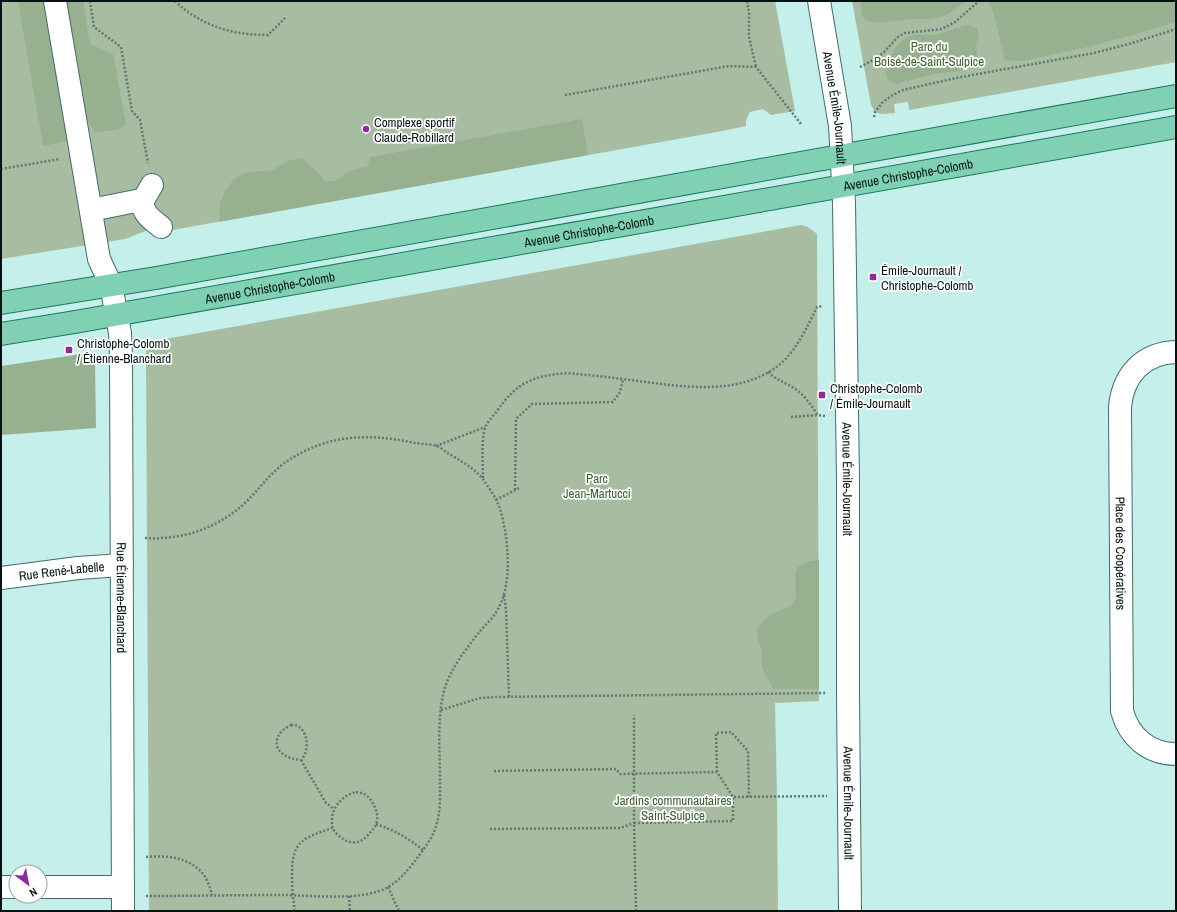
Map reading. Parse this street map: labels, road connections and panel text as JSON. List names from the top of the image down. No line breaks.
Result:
{"streets":{"main road":["Avenue Christophe-Colomb"],"street":["Avenue Émile-Journault","Place des Coopératives","Rue René-Labelle","Rue Étienne-Blanchard"]},"crossings":[["Avenue Émile-Journault","Avenue Christophe-Colomb"],["Avenue Christophe-Colomb","Rue Étienne-Blanchard"],["Rue René-Labelle","Rue Étienne-Blanchard"]],"parks":["Parc du Boisé-de-Saint-Sulpice","Parc Jean-Martucci","Jardins communautaires Saint-Sulpice"],"places":{"other":["Complexe sportif Claude-Robillard"],"transit":["Émile-Journault / Christophe-Colomb","Christophe-Colomb / Étienne-Blanchard","Christophe-Colomb / Émile-Journault"]},"north":"bottom right"}
